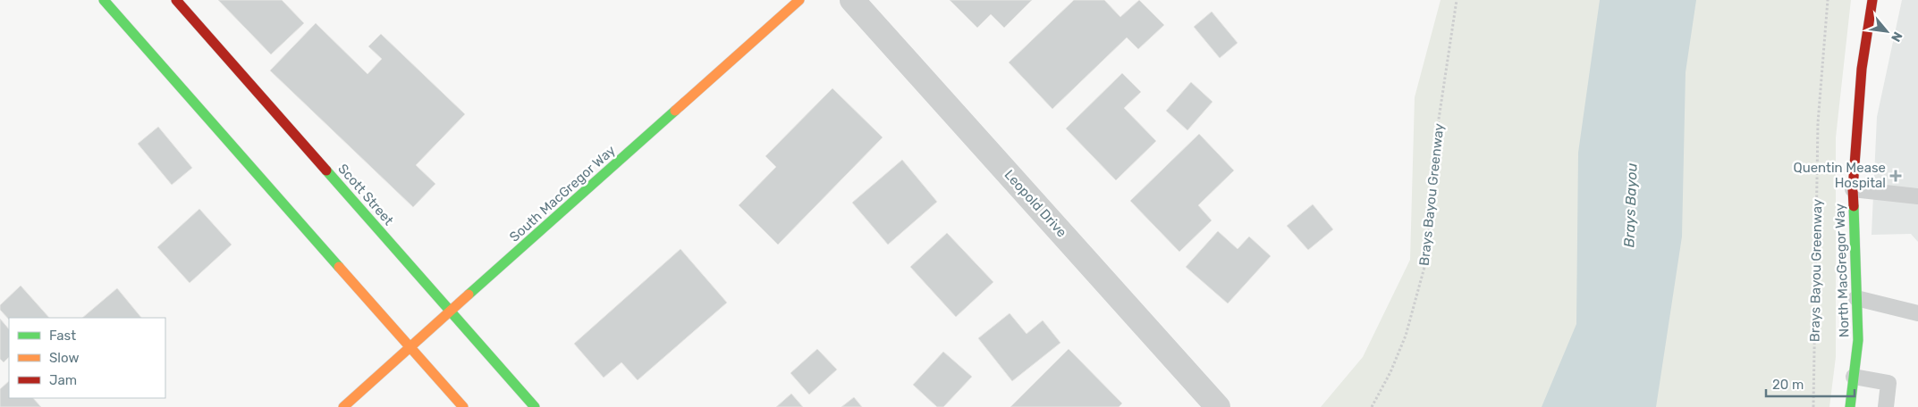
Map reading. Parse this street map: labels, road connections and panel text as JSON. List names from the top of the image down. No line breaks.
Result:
{"streets":{"main road":["South MacGregor Way","Scott Street","North MacGregor Way"],"street":["Leopold Drive"],"path":["Brays Bayou Greenway"]},"crossings":[["South MacGregor Way","Scott Street"]],"water":["Brays Bayou"],"places":{"health":["Quentin Mease Hospital"]},"legend":["Fast","Slow","Jam"],"scale_bar":"20 m","north":"bottom right"}
